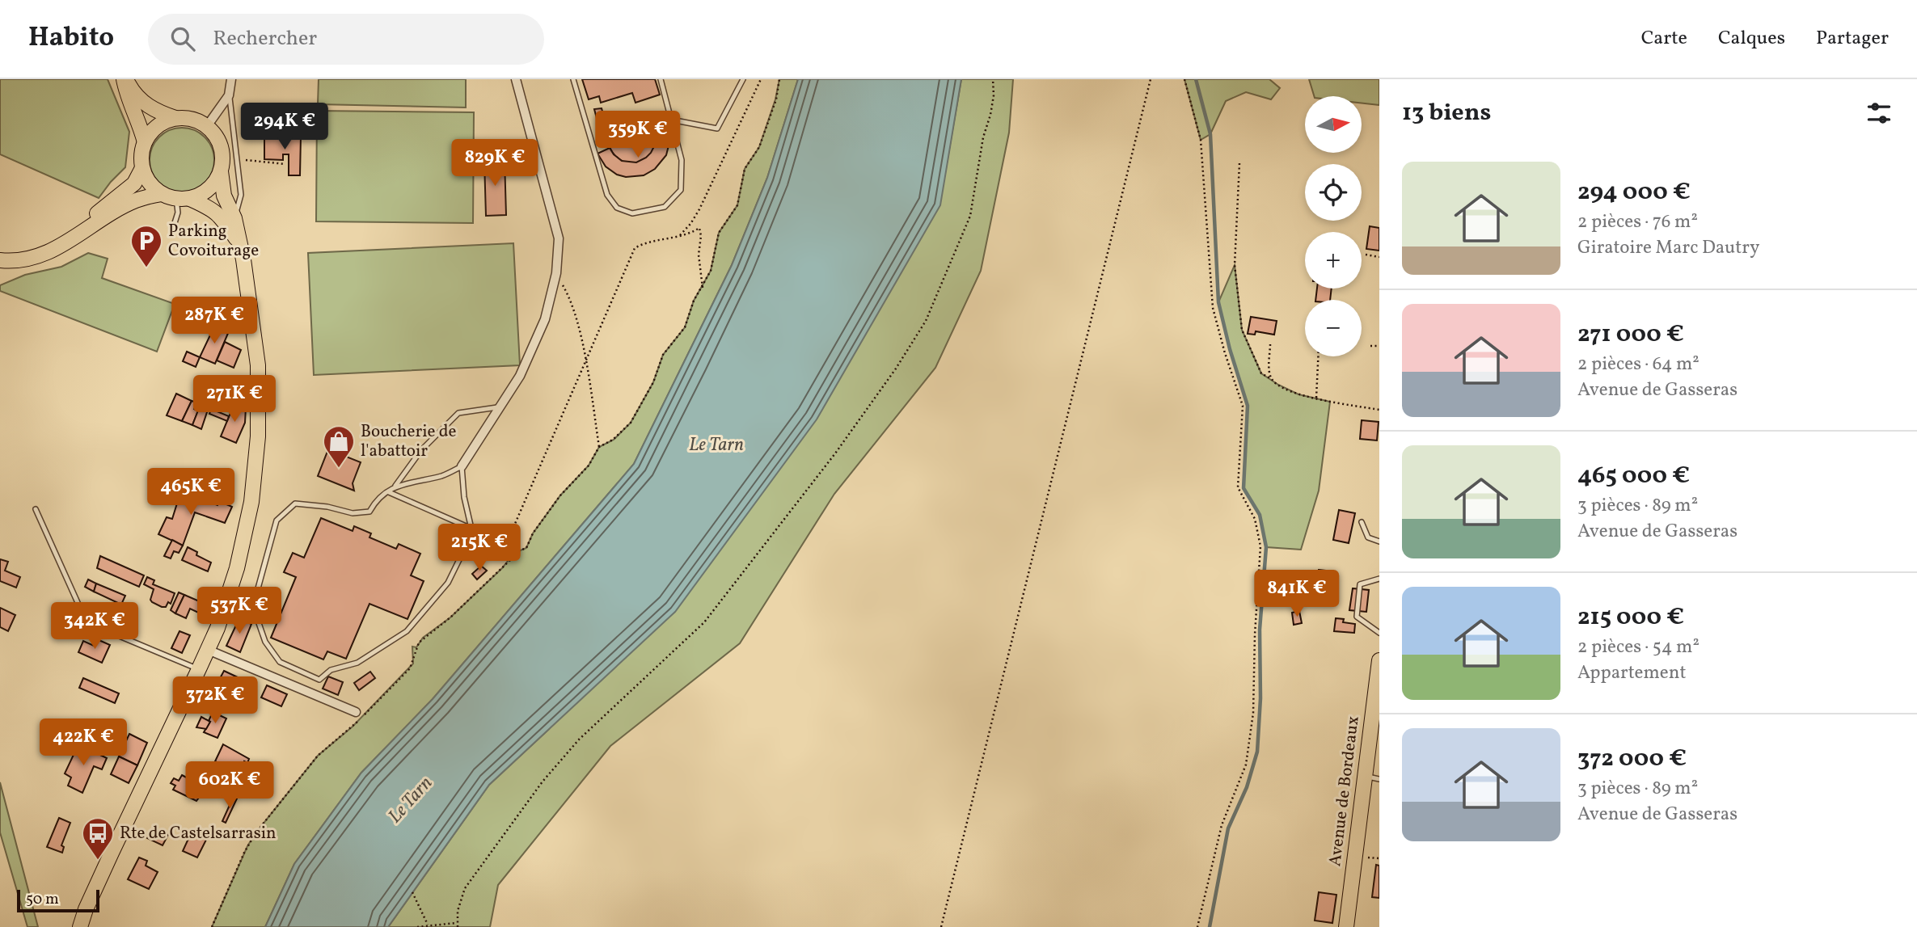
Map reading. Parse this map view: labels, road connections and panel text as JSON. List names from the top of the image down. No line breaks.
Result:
{"streets":{"main road":["Avenue de Bordeaux"]},"water":["Le Tarn"],"places":{"parking":["Parking Covoiturage"],"shop":["Boucherie de l'abattoir"],"bus stop":["Rte de Castelsarrasin"]},"scale_bar":"50 m","north":"right","page":{"header":"Habito","search":"Rechercher","nav":["Carte","Calques","Partager"],"heading":"13 biens","map_buttons":["+","−"],"price":["294K €","359K €","829K €","287K €","271K €","465K €","215K €","841K €","537K €","342K €","372K €","422K €","602K €"],"list":[{"name":"294 000 €","note":"2 pièces · 76 m² · Giratoire Marc Dautry"},{"name":"271 000 €","note":"2 pièces · 64 m² · Avenue de Gasseras"},{"name":"465 000 €","note":"3 pièces · 89 m² · Avenue de Gasseras"},{"name":"215 000 €","note":"2 pièces · 54 m² · Appartement"},{"name":"372 000 €","note":"3 pièces · 89 m² · Avenue de Gasseras"}],"scale":"50 m"}}
